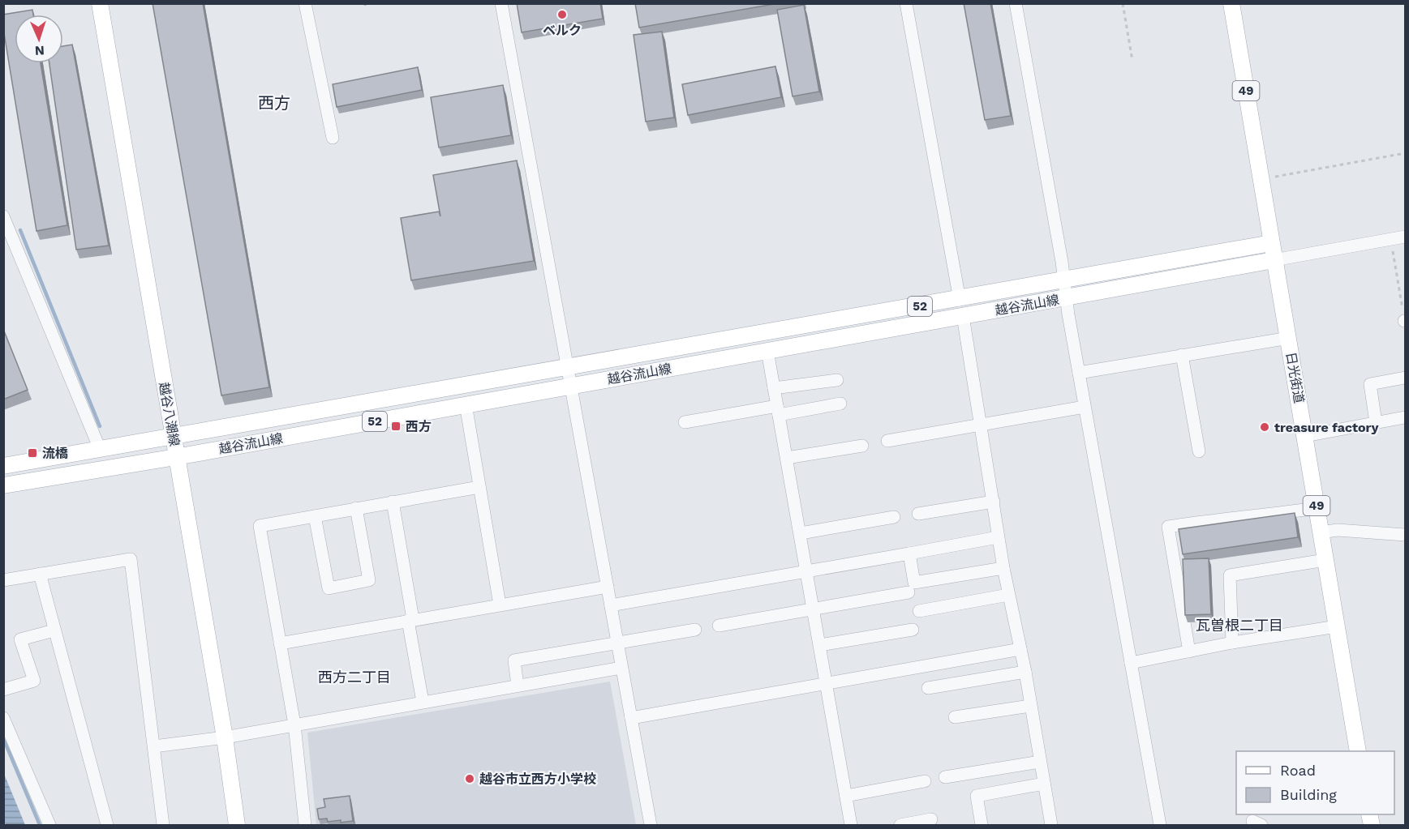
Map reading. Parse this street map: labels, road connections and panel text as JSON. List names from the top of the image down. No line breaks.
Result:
{"streets":{"main road":["49","越谷流山線","52","日光街道","越谷八潮線"]},"crossings":[["越谷流山線","日光街道"],["越谷流山線","越谷八潮線"]],"districts":["西方","瓦曽根二丁目","西方二丁目"],"places":{"other":["ベルク","treasure factory","越谷市立西方小学校"],"transit":["西方","流橋"]},"legend":["Road","Building"],"north":"bottom"}
